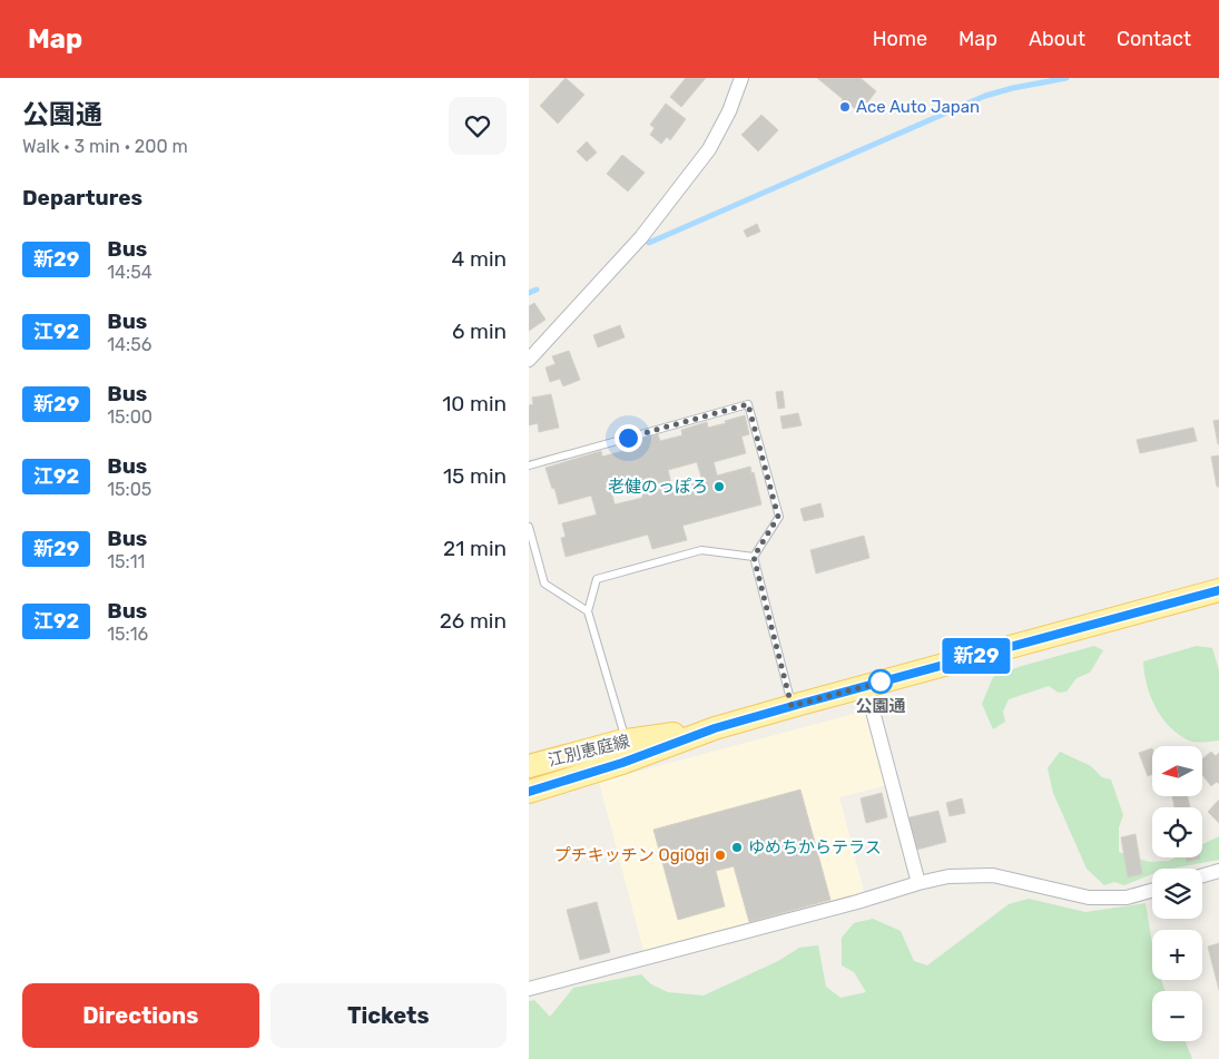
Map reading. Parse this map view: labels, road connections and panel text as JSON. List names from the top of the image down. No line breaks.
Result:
{"streets":{"main road":["江別恵庭線"]},"places":["Ace Auto Japan","老健のっぽろ","公園通","ゆめちからテラス","プチキッチン OgiOgi"],"lines":["bus line 新29"],"north":"left","page":{"header":"Map","nav":["Home","Map","About","Contact"],"heading":[["公園通","Walk · 3 min · 200 m"],"Departures"],"on_map":"新29","list":[{"mark":"新29","name":"Bus","note":"14:54","value":"4 min"},{"mark":"江92","name":"Bus","note":"14:56","value":"6 min"},{"mark":"新29","name":"Bus","note":"15:00","value":"10 min"},{"mark":"江92","name":"Bus","note":"15:05","value":"15 min"},{"mark":"新29","name":"Bus","note":"15:11","value":"21 min"},{"mark":"江92","name":"Bus","note":"15:16","value":"26 min"}],"map_buttons":["+","−"],"buttons":["Directions","Tickets"]}}
